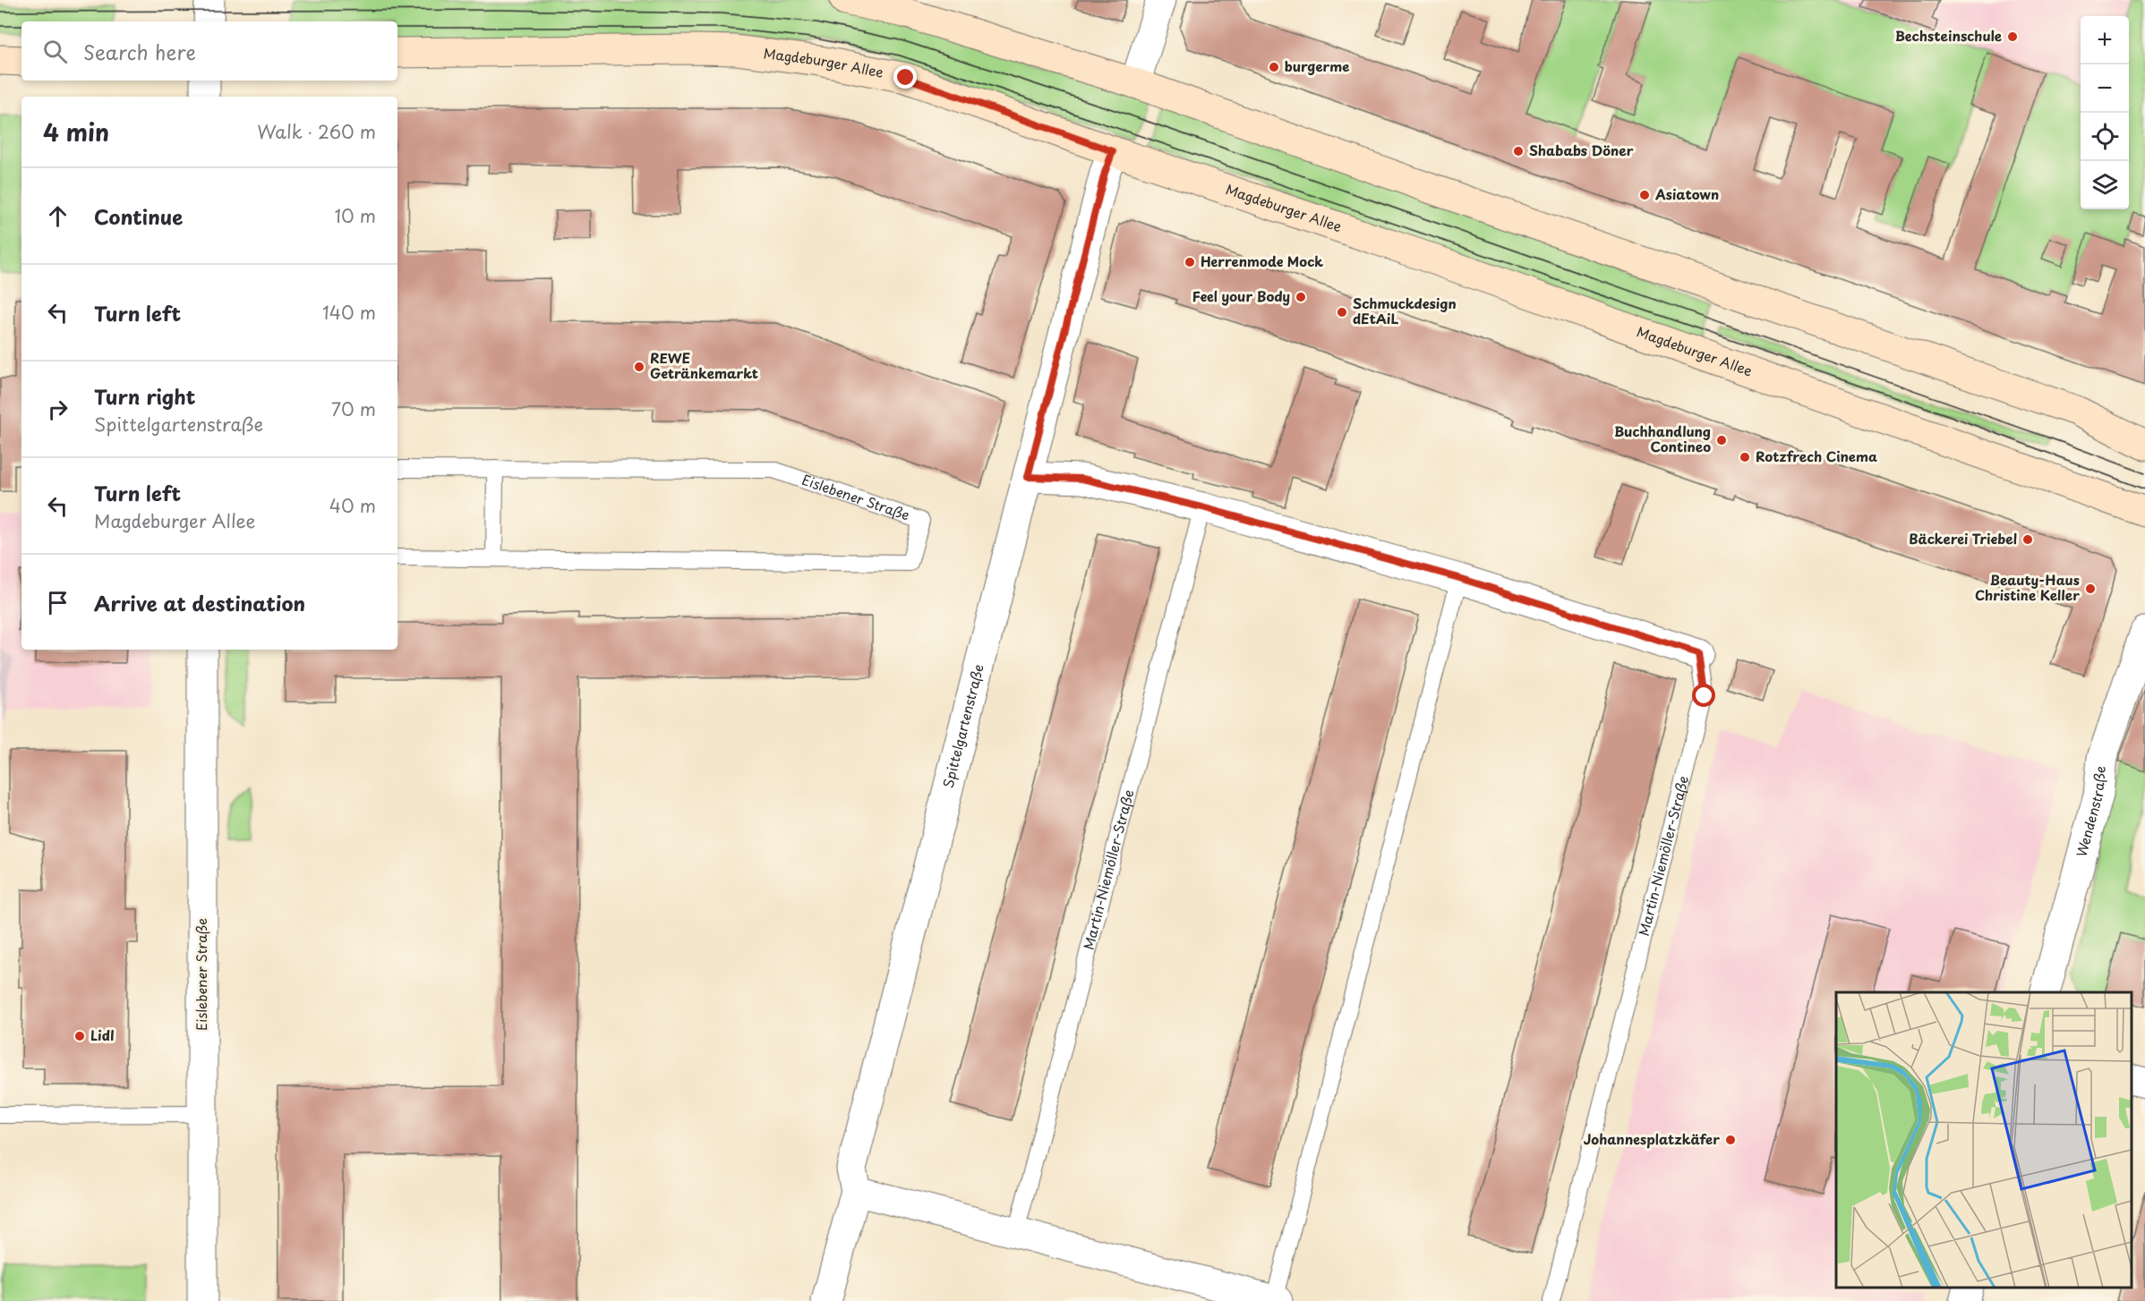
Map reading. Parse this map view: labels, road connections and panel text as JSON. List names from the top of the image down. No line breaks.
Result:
{"streets":{"main road":["Magdeburger Allee"],"street":["Eislebener Straße","Spittelgartenstraße","Wendenstraße","Martin-Niemöller-Straße"]},"crossings":[["Magdeburger Allee","Spittelgartenstraße"],["Spittelgartenstraße","Martin-Niemöller-Straße"]],"places":["Bechsteinschule","burgerme","Shababs Döner","Asiatown","Herrenmode Mock","Feel your Body","Schmuckdesign dEtAiL","REWE Getränkemarkt","Buchhandlung Contineo","Rotzfrech Cinema","Bäckerei Triebel","Beauty-Haus Christine Keller","Lidl","Johannesplatzkäfer"],"page":{"map_buttons":["+","−"],"search":"Search here","heading":["4 min","Walk · 260 m"],"list":[["Continue","10 m"],["Turn left","140 m"],["Turn right","Spittelgartenstraße","70 m"],["Turn left","Magdeburger Allee","40 m"],"Arrive at destination"]}}
